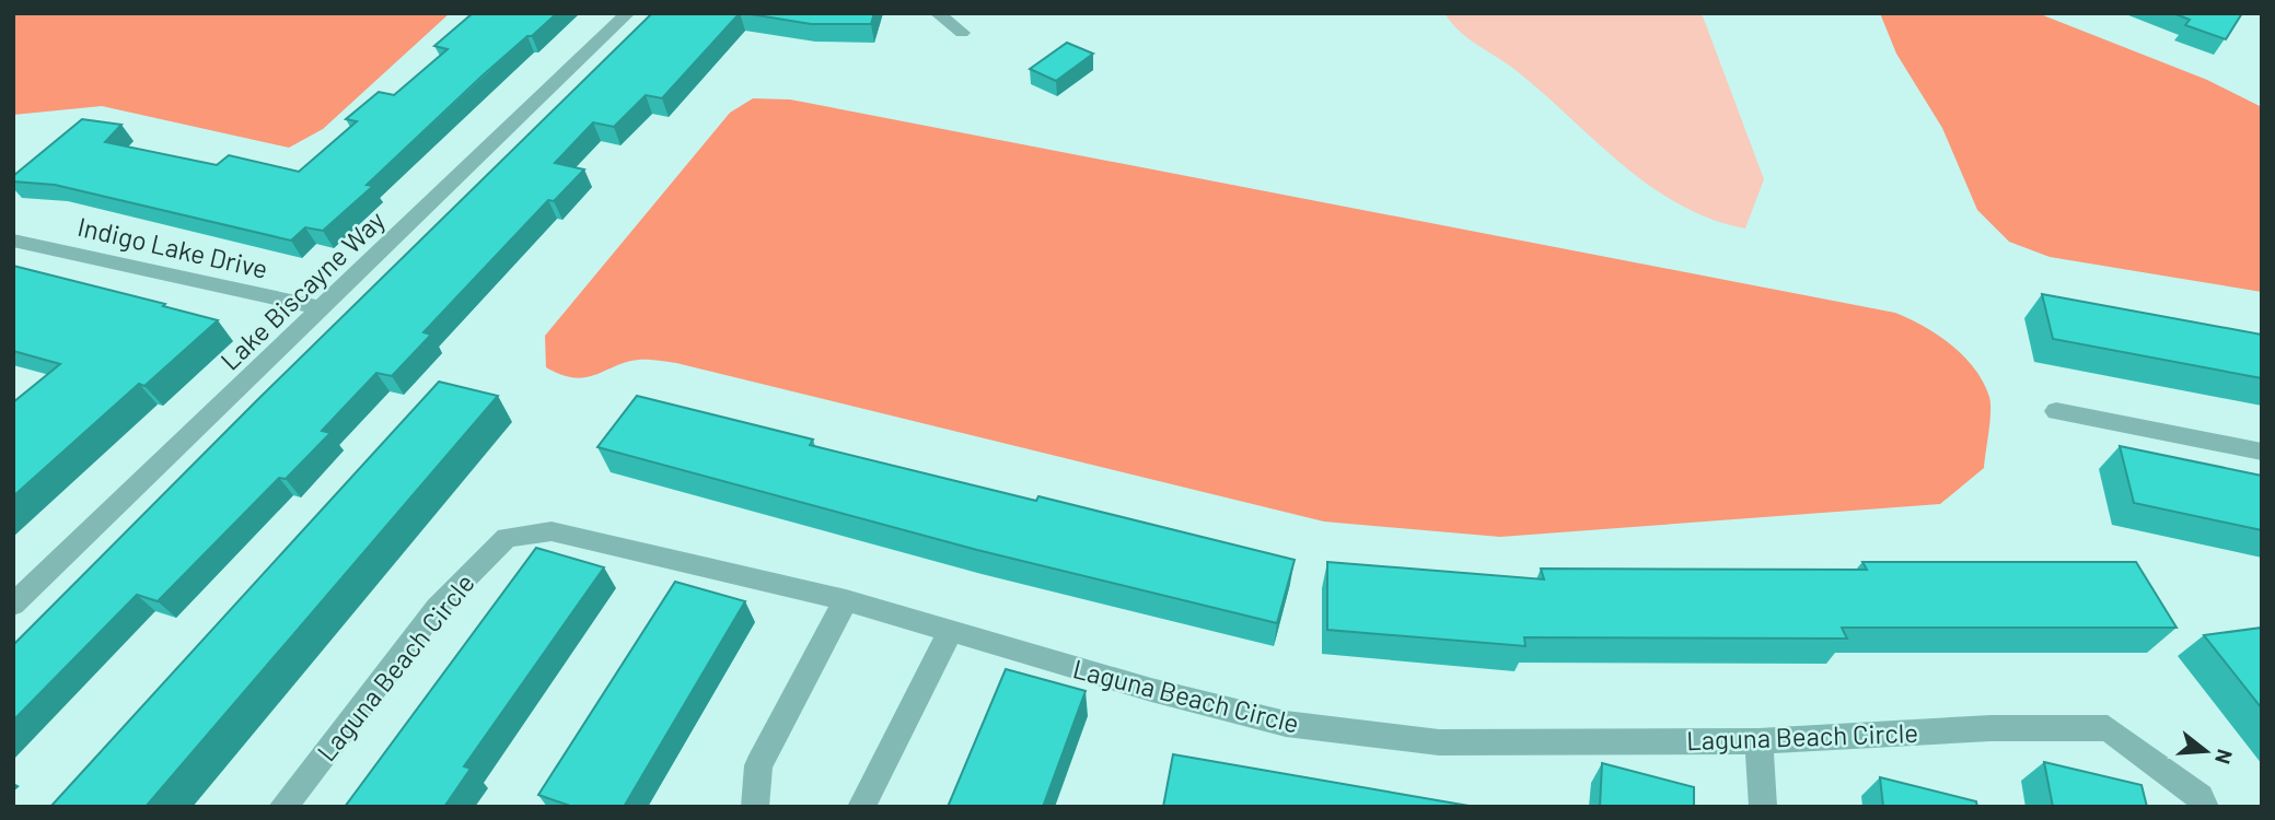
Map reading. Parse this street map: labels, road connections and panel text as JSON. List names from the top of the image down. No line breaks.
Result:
{"streets":{"street":["Indigo Lake Drive","Lake Biscayne Way","Laguna Beach Circle"]},"crossings":[["Indigo Lake Drive","Lake Biscayne Way"]],"north":"right"}
